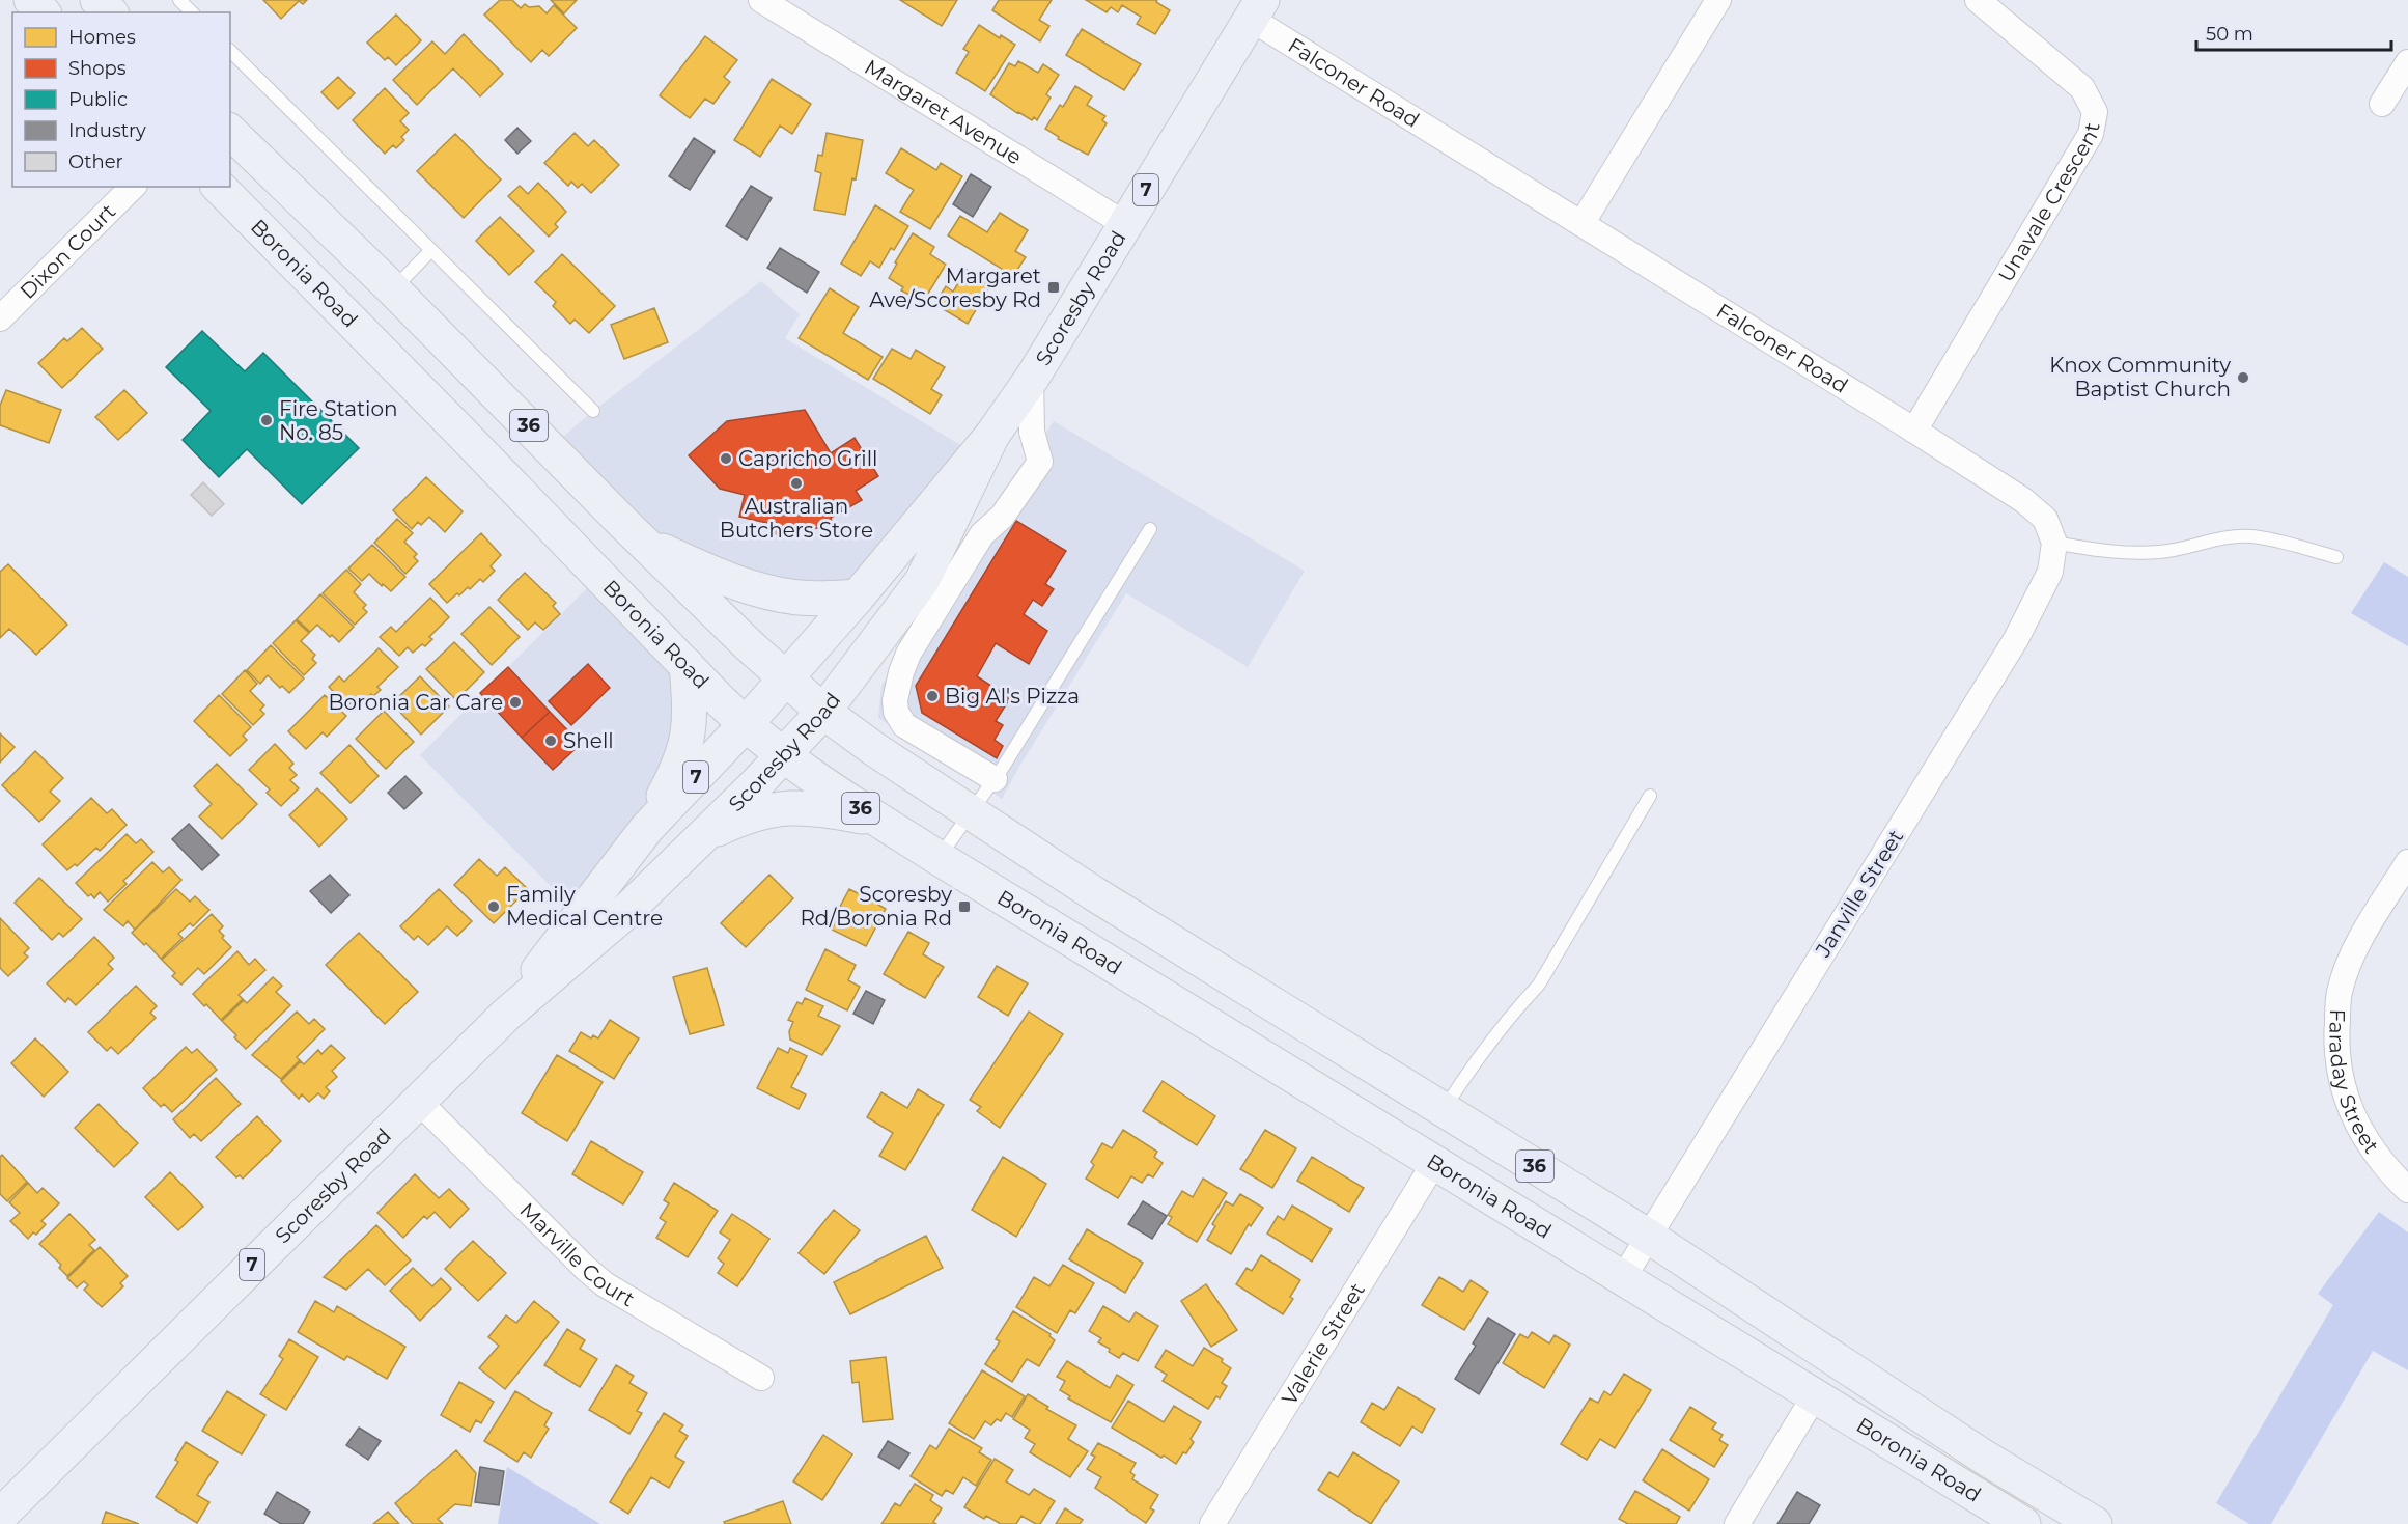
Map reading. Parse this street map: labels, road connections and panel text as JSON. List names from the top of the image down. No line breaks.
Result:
{"streets":{"main road":["7","Boronia Road","Scoresby Road","36"],"street":["Falconer Road","Margaret Avenue","Unavale Crescent","Dixon Court","Janville Street","Faraday Street","Marville Court","Valerie Street"]},"crossings":[["Falconer Road","Unavale Crescent"],["Falconer Road","Scoresby Road"],["Falconer Road","Janville Street"],["Margaret Avenue","Scoresby Road"],["Boronia Road","Scoresby Road"],["Boronia Road","Janville Street"],["Boronia Road","Valerie Street"],["Scoresby Road","Marville Court"]],"places":{"transit":["Margaret Ave/Scoresby Rd","Scoresby Rd/Boronia Rd"],"other":["Knox Community Baptist Church","Fire Station No. 85","Capricho Grill","Australian Butchers Store","Big Al's Pizza","Boronia Car Care","Shell","Family Medical Centre"]},"legend":["Homes","Shops","Public","Industry","Other"],"scale_bar":"50 m"}
